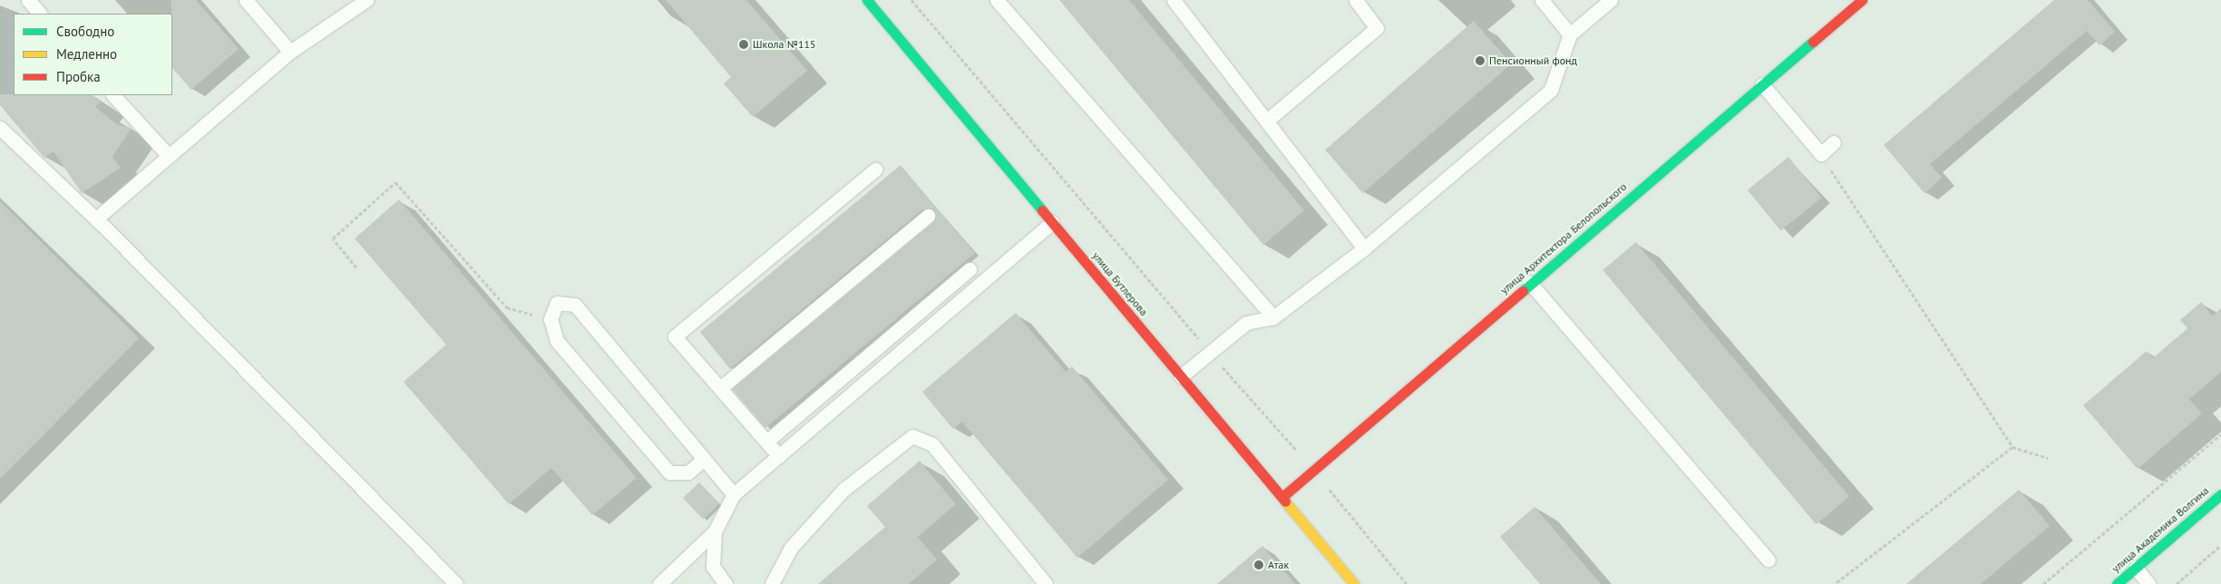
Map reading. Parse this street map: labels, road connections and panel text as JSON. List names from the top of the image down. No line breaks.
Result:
{"streets":{"street":["улица Архитектора Белопольского","улица Бутлерова","улица Академика Волгина"]},"crossings":[["улица Архитектора Белопольского","улица Бутлерова"]],"places":["Школа №115","Пенсионный фонд","Атак"],"legend":["Свободно","Медленно","Пробка"]}
